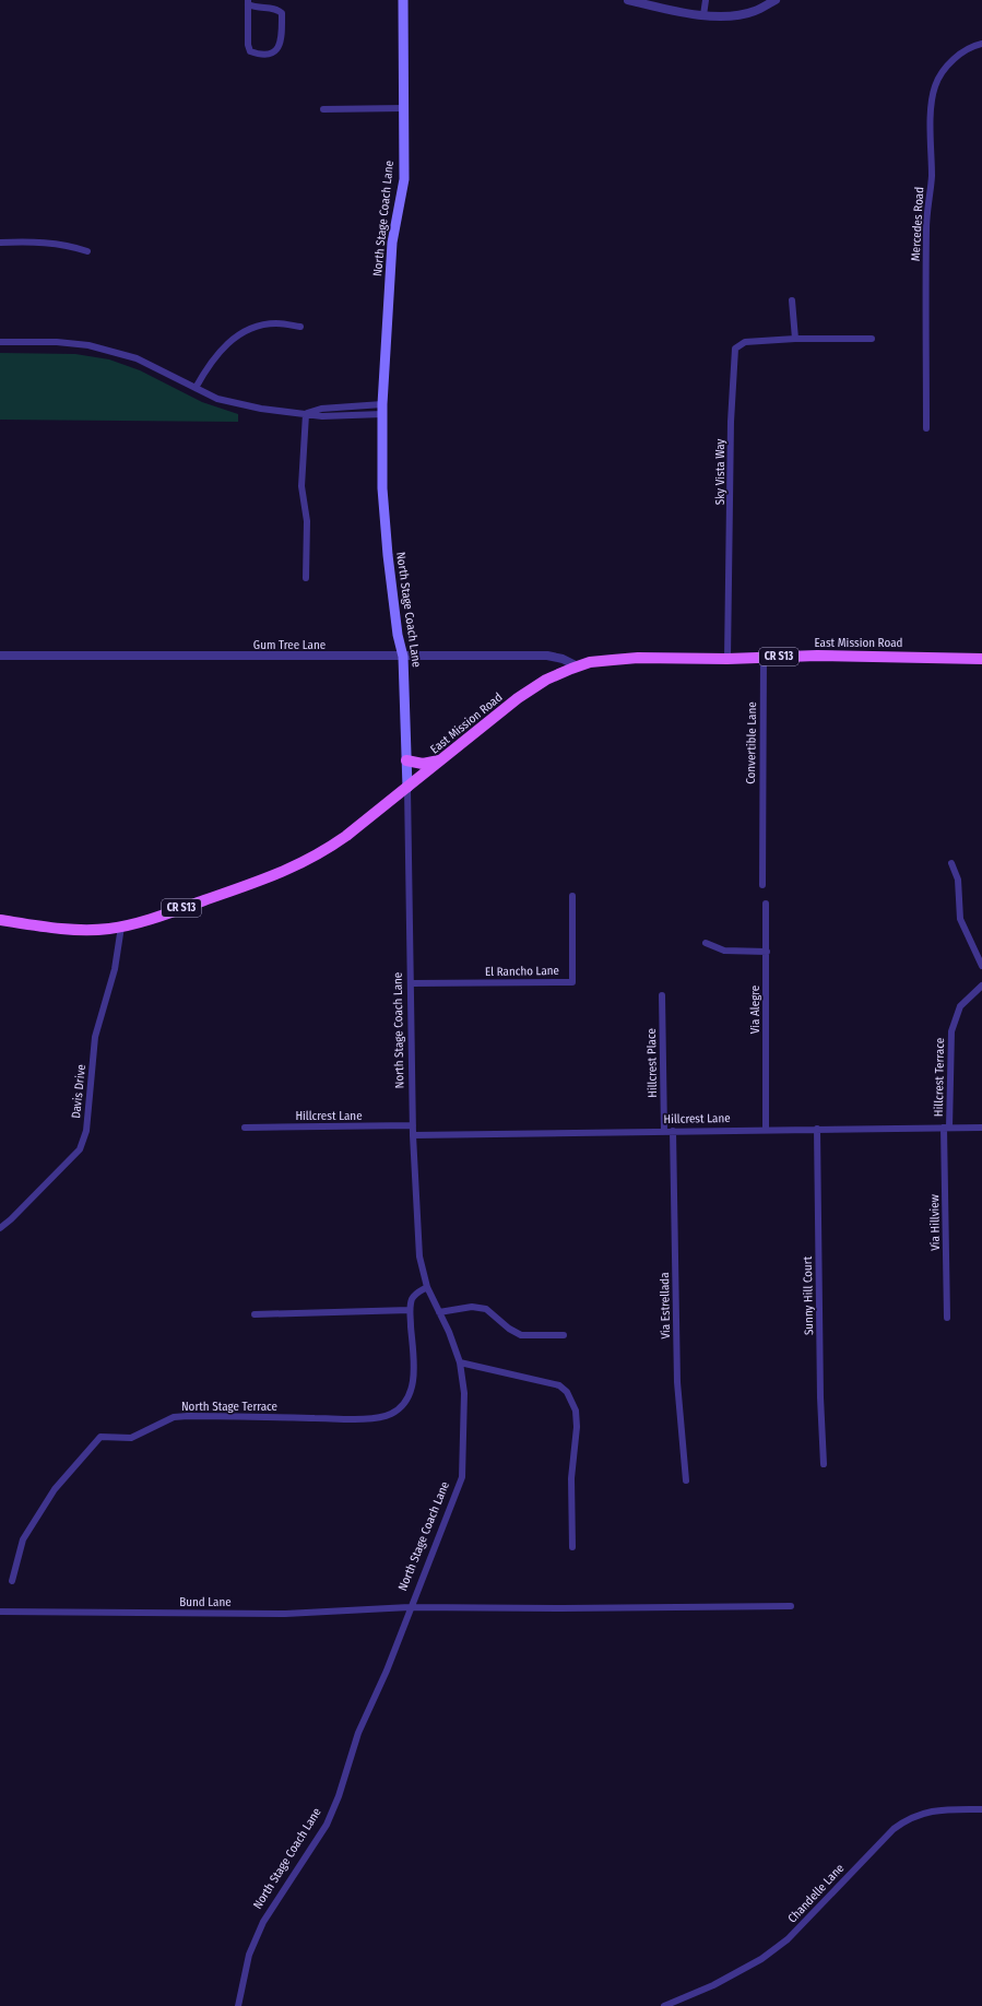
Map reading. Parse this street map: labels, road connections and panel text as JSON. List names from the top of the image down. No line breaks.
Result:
{"streets":{"main road":["North Stage Coach Lane","East Mission Road","CR S13"],"street":["Mercedes Road","Sky Vista Way","Gum Tree Lane","Convertible Lane","El Rancho Lane","Via Alegre","Hillcrest Place","Hillcrest Terrace","Davis Drive","Hillcrest Lane","Via Hillview","Sunny Hill Court","Via Estrellada","North Stage Terrace","Bund Lane","Chandelle Lane"]},"crossings":[["North Stage Coach Lane","East Mission Road"],["North Stage Coach Lane","Gum Tree Lane"],["North Stage Coach Lane","El Rancho Lane"],["North Stage Coach Lane","Hillcrest Lane"],["North Stage Coach Lane","Bund Lane"],["Sky Vista Way","East Mission Road"],["East Mission Road","Gum Tree Lane"],["East Mission Road","Convertible Lane"],["East Mission Road","Davis Drive"],["Via Alegre","Hillcrest Lane"],["Hillcrest Place","Hillcrest Lane"],["Hillcrest Terrace","Hillcrest Lane"],["Hillcrest Terrace","Via Hillview"],["Hillcrest Lane","Via Hillview"],["Hillcrest Lane","Sunny Hill Court"],["Hillcrest Lane","Via Estrellada"]]}
